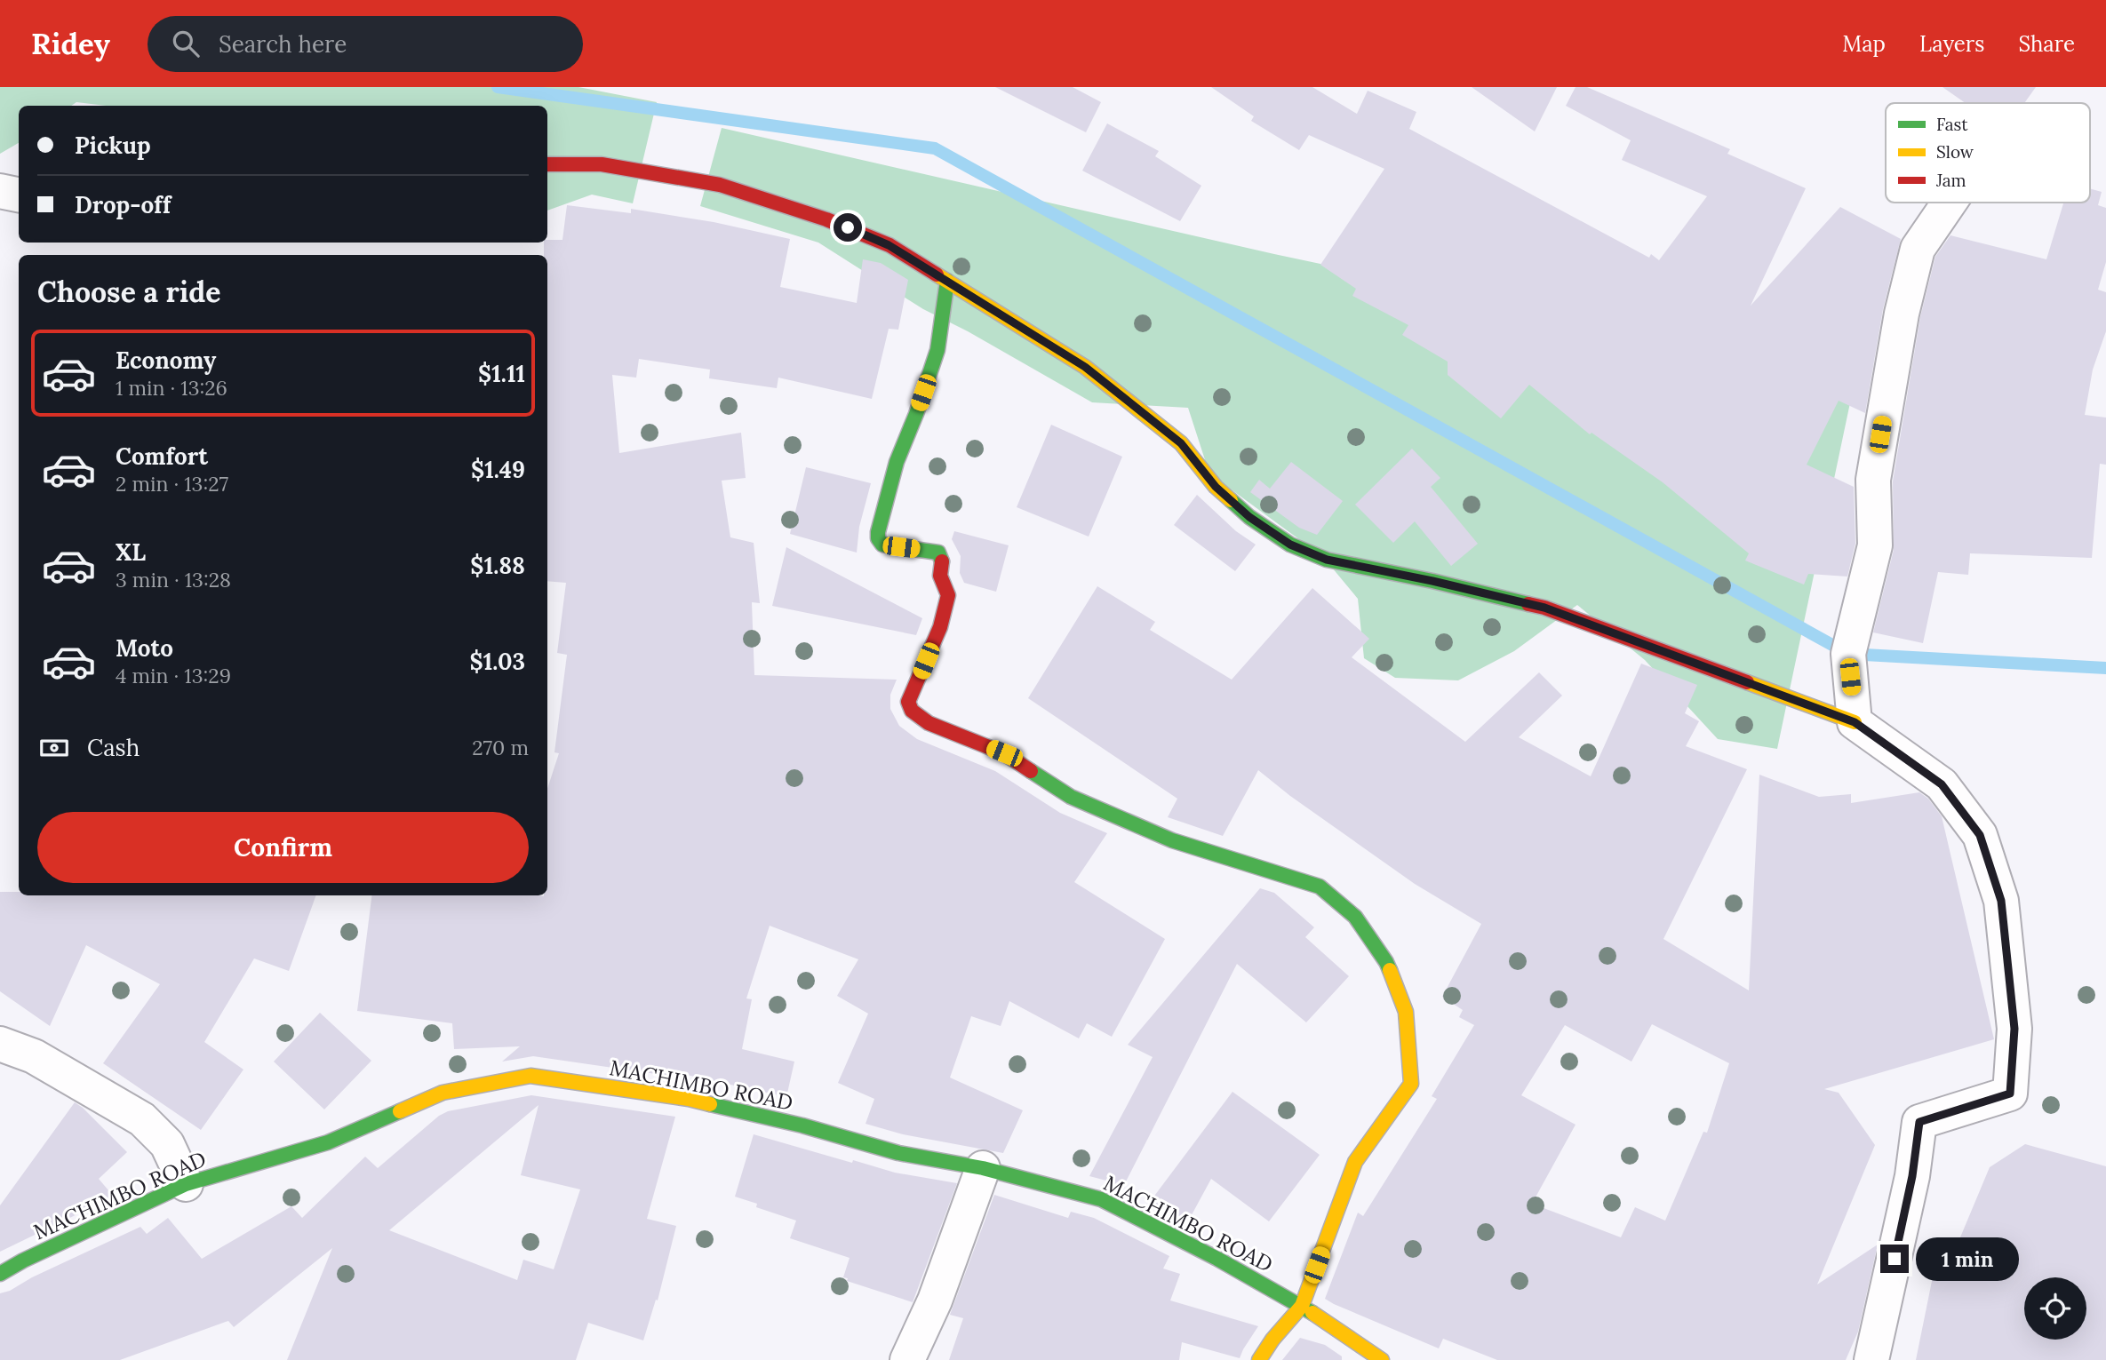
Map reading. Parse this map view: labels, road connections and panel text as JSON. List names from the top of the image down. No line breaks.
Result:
{"streets":{"street":["MACHIMBO ROAD"]},"legend":["Fast","Slow","Jam"],"page":{"header":"Ridey","search":"Search here","nav":["Map","Layers","Share"],"banner":["Pickup","Drop-off"],"heading":"Choose a ride","list":[{"name":"Economy","note":"1 min · 13:26","value":"$1.11"},{"name":"Comfort","note":"2 min · 13:27","value":"$1.49"},{"name":"XL","note":"3 min · 13:28","value":"$1.88"},{"name":"Moto","note":"4 min · 13:29","value":"$1.03"}],"pay":["Cash","270 m"],"buttons":"Confirm","bubble":"1 min"}}
